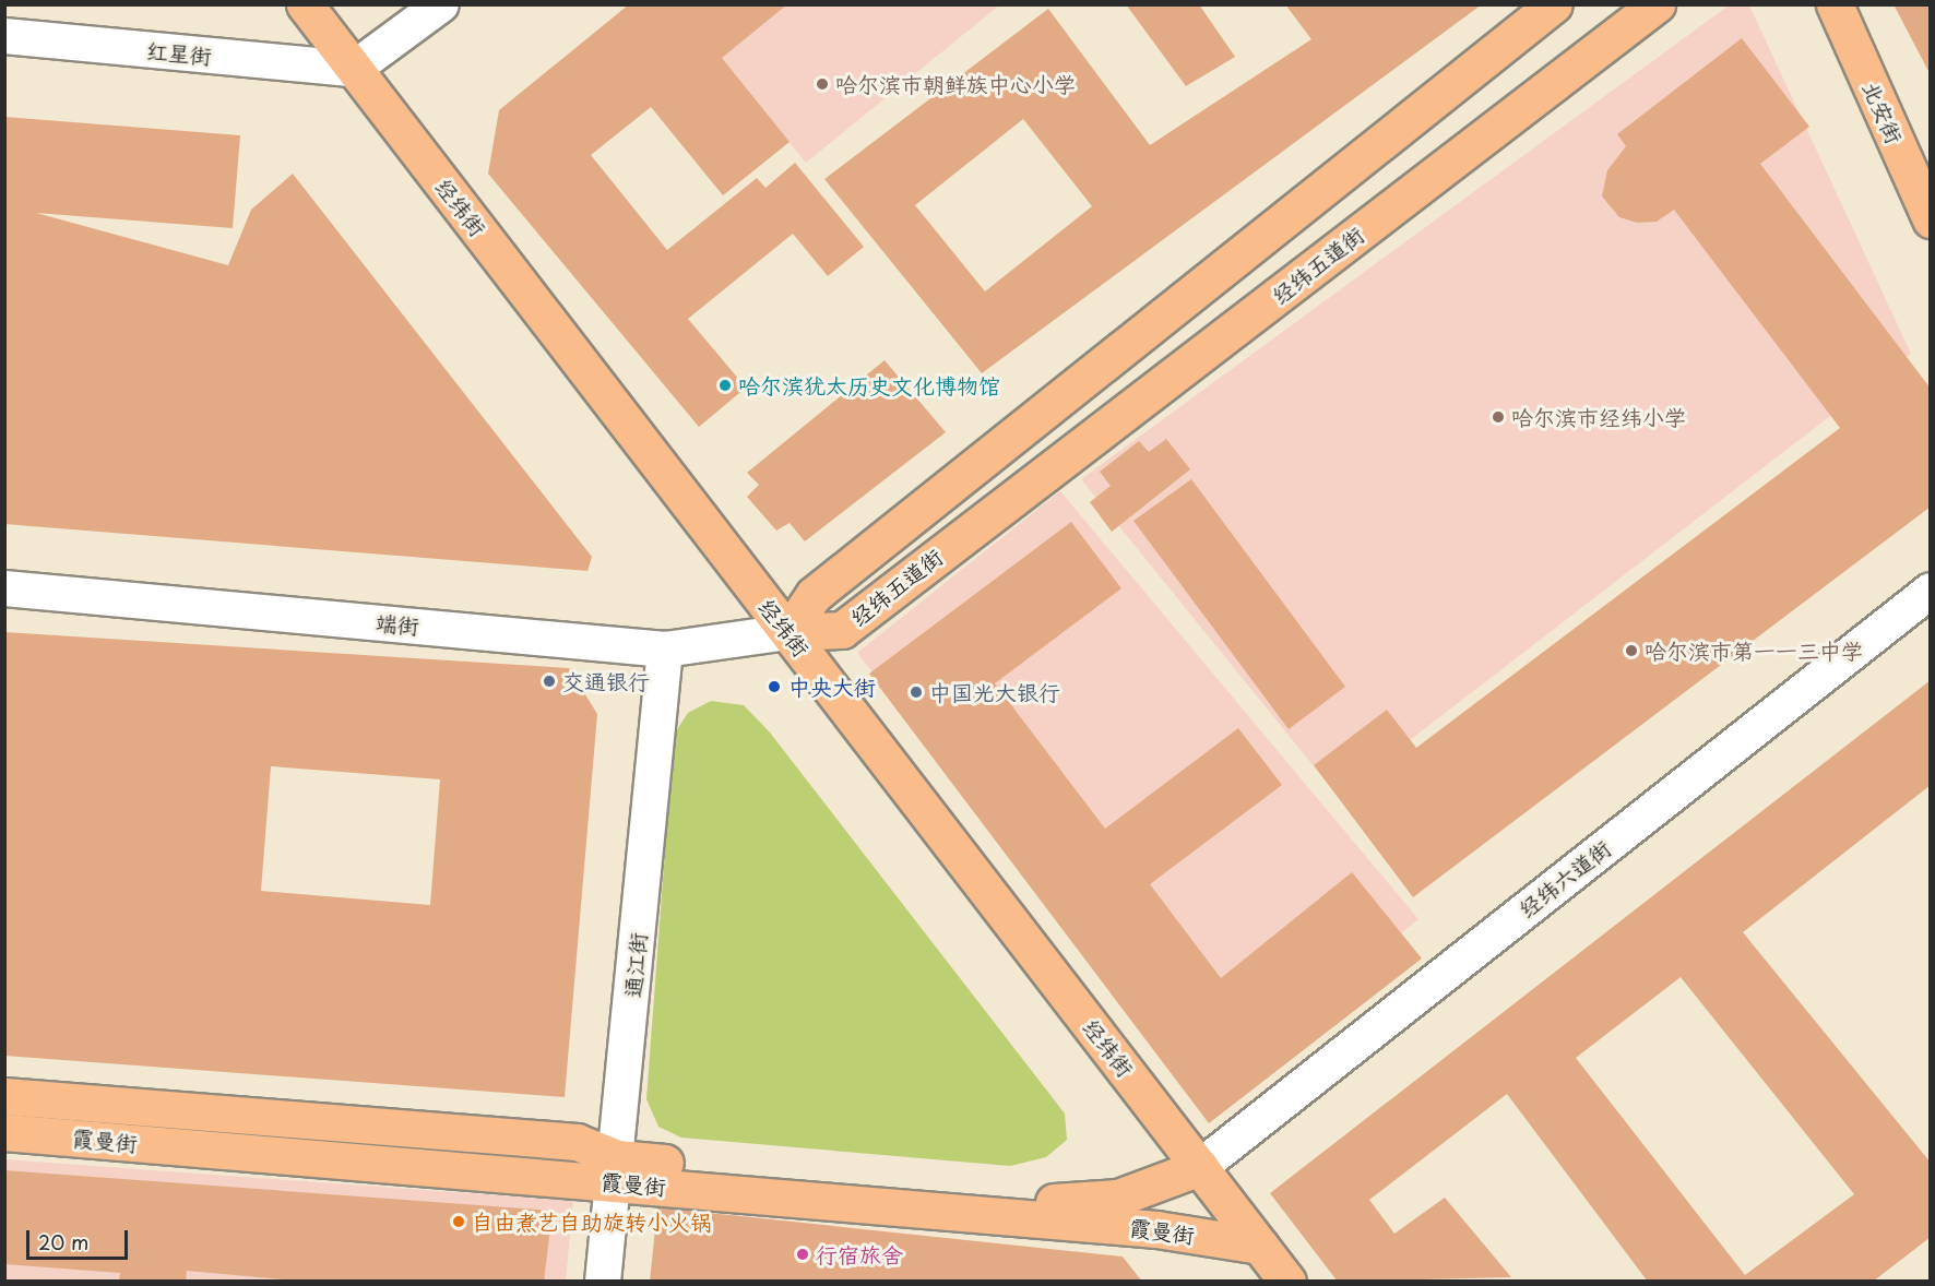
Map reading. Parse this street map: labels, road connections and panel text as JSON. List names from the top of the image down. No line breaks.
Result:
{"streets":{"main road":["北安街","经纬街","经纬五道街","霞曼街"],"street":["红星街","端街","经纬六道街","通江街"]},"crossings":[["红星街","经纬街"],["经纬街","经纬五道街"],["经纬街","端街"],["经纬街","经纬六道街"],["经纬街","霞曼街"],["经纬五道街","端街"],["端街","通江街"],["经纬六道街","霞曼街"],["通江街","霞曼街"]],"places":["哈尔滨市朝鲜族中心小学","哈尔滨犹太历史文化博物馆","哈尔滨市经纬小学","哈尔滨市第一一三中学","交通银行","中央大街","中国光大银行","自由煮艺自助旋转小火锅","行宿旅舍"],"scale_bar":"20 m"}
